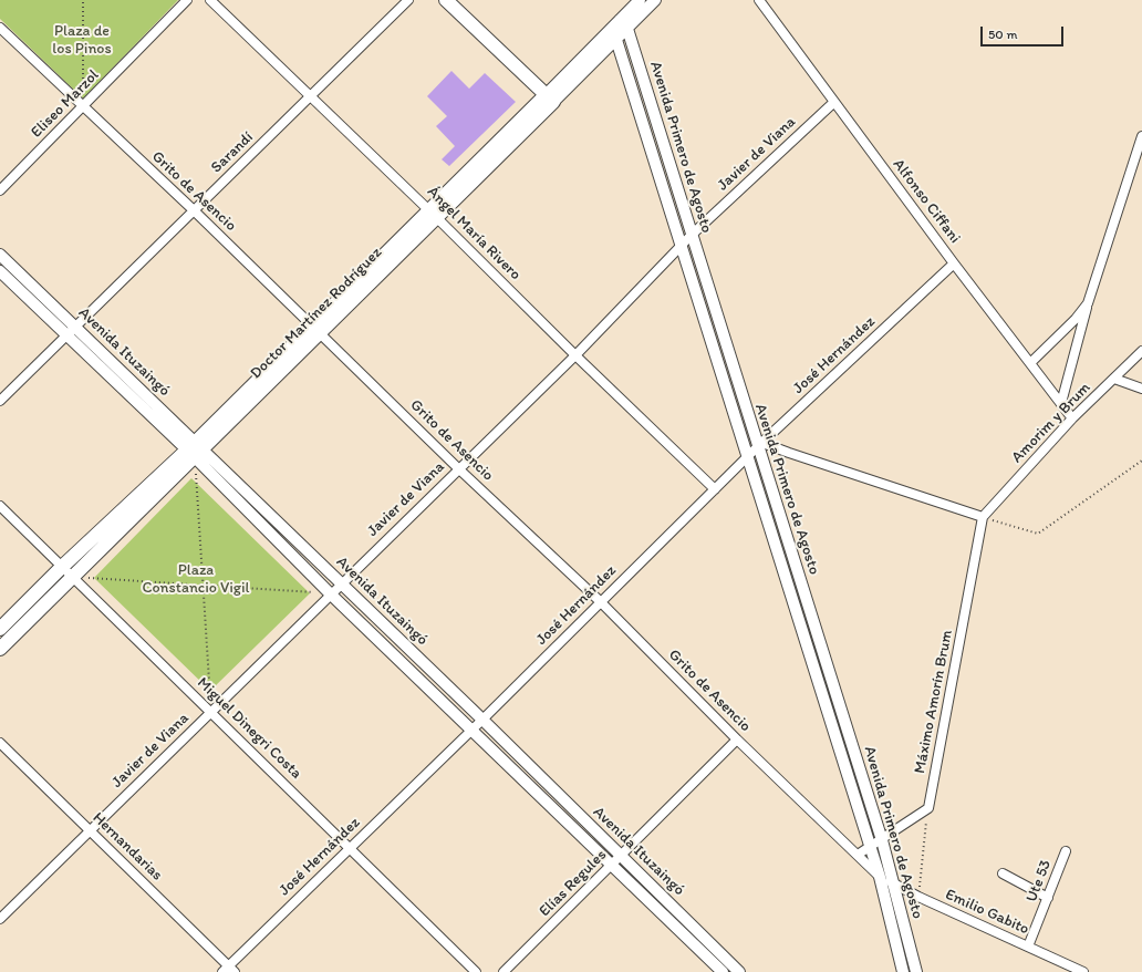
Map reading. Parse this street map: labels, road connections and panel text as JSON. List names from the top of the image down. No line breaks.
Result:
{"streets":{"main road":["Doctor Martínez Rodríguez"],"street":["Eliseo Marzol","Avenida Primero de Agosto","Sarandí","Javier de Viana","Grito de Asencio","Alfonso Ciffani","Ángel María Rivero","Avenida Ituzaingó","José Hernández","Amorim y Brum","Máximo Amorín Brum","Miguel Dinegri Costa","Hernandarias","Ute 53","Elías Regules","Emilio Gabito"]},"crossings":[["Eliseo Marzol","Grito de Asencio"],["Avenida Primero de Agosto","Javier de Viana"],["Avenida Primero de Agosto","Grito de Asencio"],["Avenida Primero de Agosto","Doctor Martínez Rodríguez"],["Avenida Primero de Agosto","José Hernández"],["Avenida Primero de Agosto","Emilio Gabito"],["Sarandí","Grito de Asencio"],["Sarandí","Ángel María Rivero"],["Sarandí","Avenida Ituzaingó"],["Javier de Viana","Grito de Asencio"],["Javier de Viana","Alfonso Ciffani"],["Javier de Viana","Ángel María Rivero"],["Javier de Viana","Avenida Ituzaingó"],["Javier de Viana","Miguel Dinegri Costa"],["Javier de Viana","Hernandarias"],["Grito de Asencio","Doctor Martínez Rodríguez"],["Grito de Asencio","José Hernández"],["Grito de Asencio","Elías Regules"],["Grito de Asencio","Emilio Gabito"],["Alfonso Ciffani","José Hernández"],["Alfonso Ciffani","Amorim y Brum"],["Ángel María Rivero","Doctor Martínez Rodríguez"],["Ángel María Rivero","José Hernández"],["Doctor Martínez Rodríguez","Avenida Ituzaingó"],["Doctor Martínez Rodríguez","Miguel Dinegri Costa"],["Avenida Ituzaingó","José Hernández"],["Avenida Ituzaingó","Elías Regules"],["José Hernández","Miguel Dinegri Costa"],["José Hernández","Hernandarias"],["Amorim y Brum","Máximo Amorín Brum"],["Ute 53","Emilio Gabito"]],"parks":["Plaza de los Pinos","Plaza Constancio Vigil"],"scale_bar":"50 m"}
